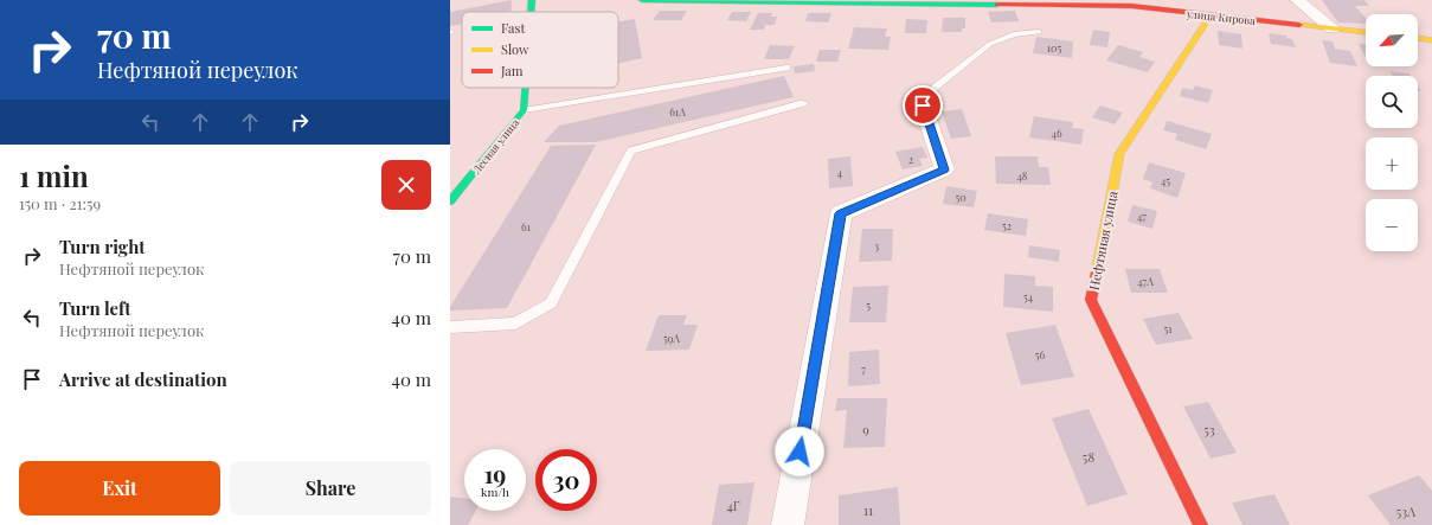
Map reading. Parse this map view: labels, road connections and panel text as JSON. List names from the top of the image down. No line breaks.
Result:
{"streets":{"street":["улица Кирова","Лесная улица","Нефтяная улица"]},"crossings":[["улица Кирова","Нефтяная улица"]],"house_numbers":["105","61А","46","2","4","48","45","50","47","52","61","3","47А","54","5","51","59А","56","7","9","53","58","4Г","11","53А"],"legend":["Fast","Slow","Jam"],"north":"bottom left","page":{"turn":["70 m","Нефтяной переулок"],"map_buttons":["+","−"],"heading":["1 min","150 m · 21:59"],"list":[{"name":"Turn right","note":"Нефтяной переулок","value":"70 m"},{"name":"Turn left","note":"Нефтяной переулок","value":"40 m"},{"name":"Arrive at destination","value":"40 m"}],"speed":"19 km/h","limit":"30","buttons":["Exit","Share"]}}
